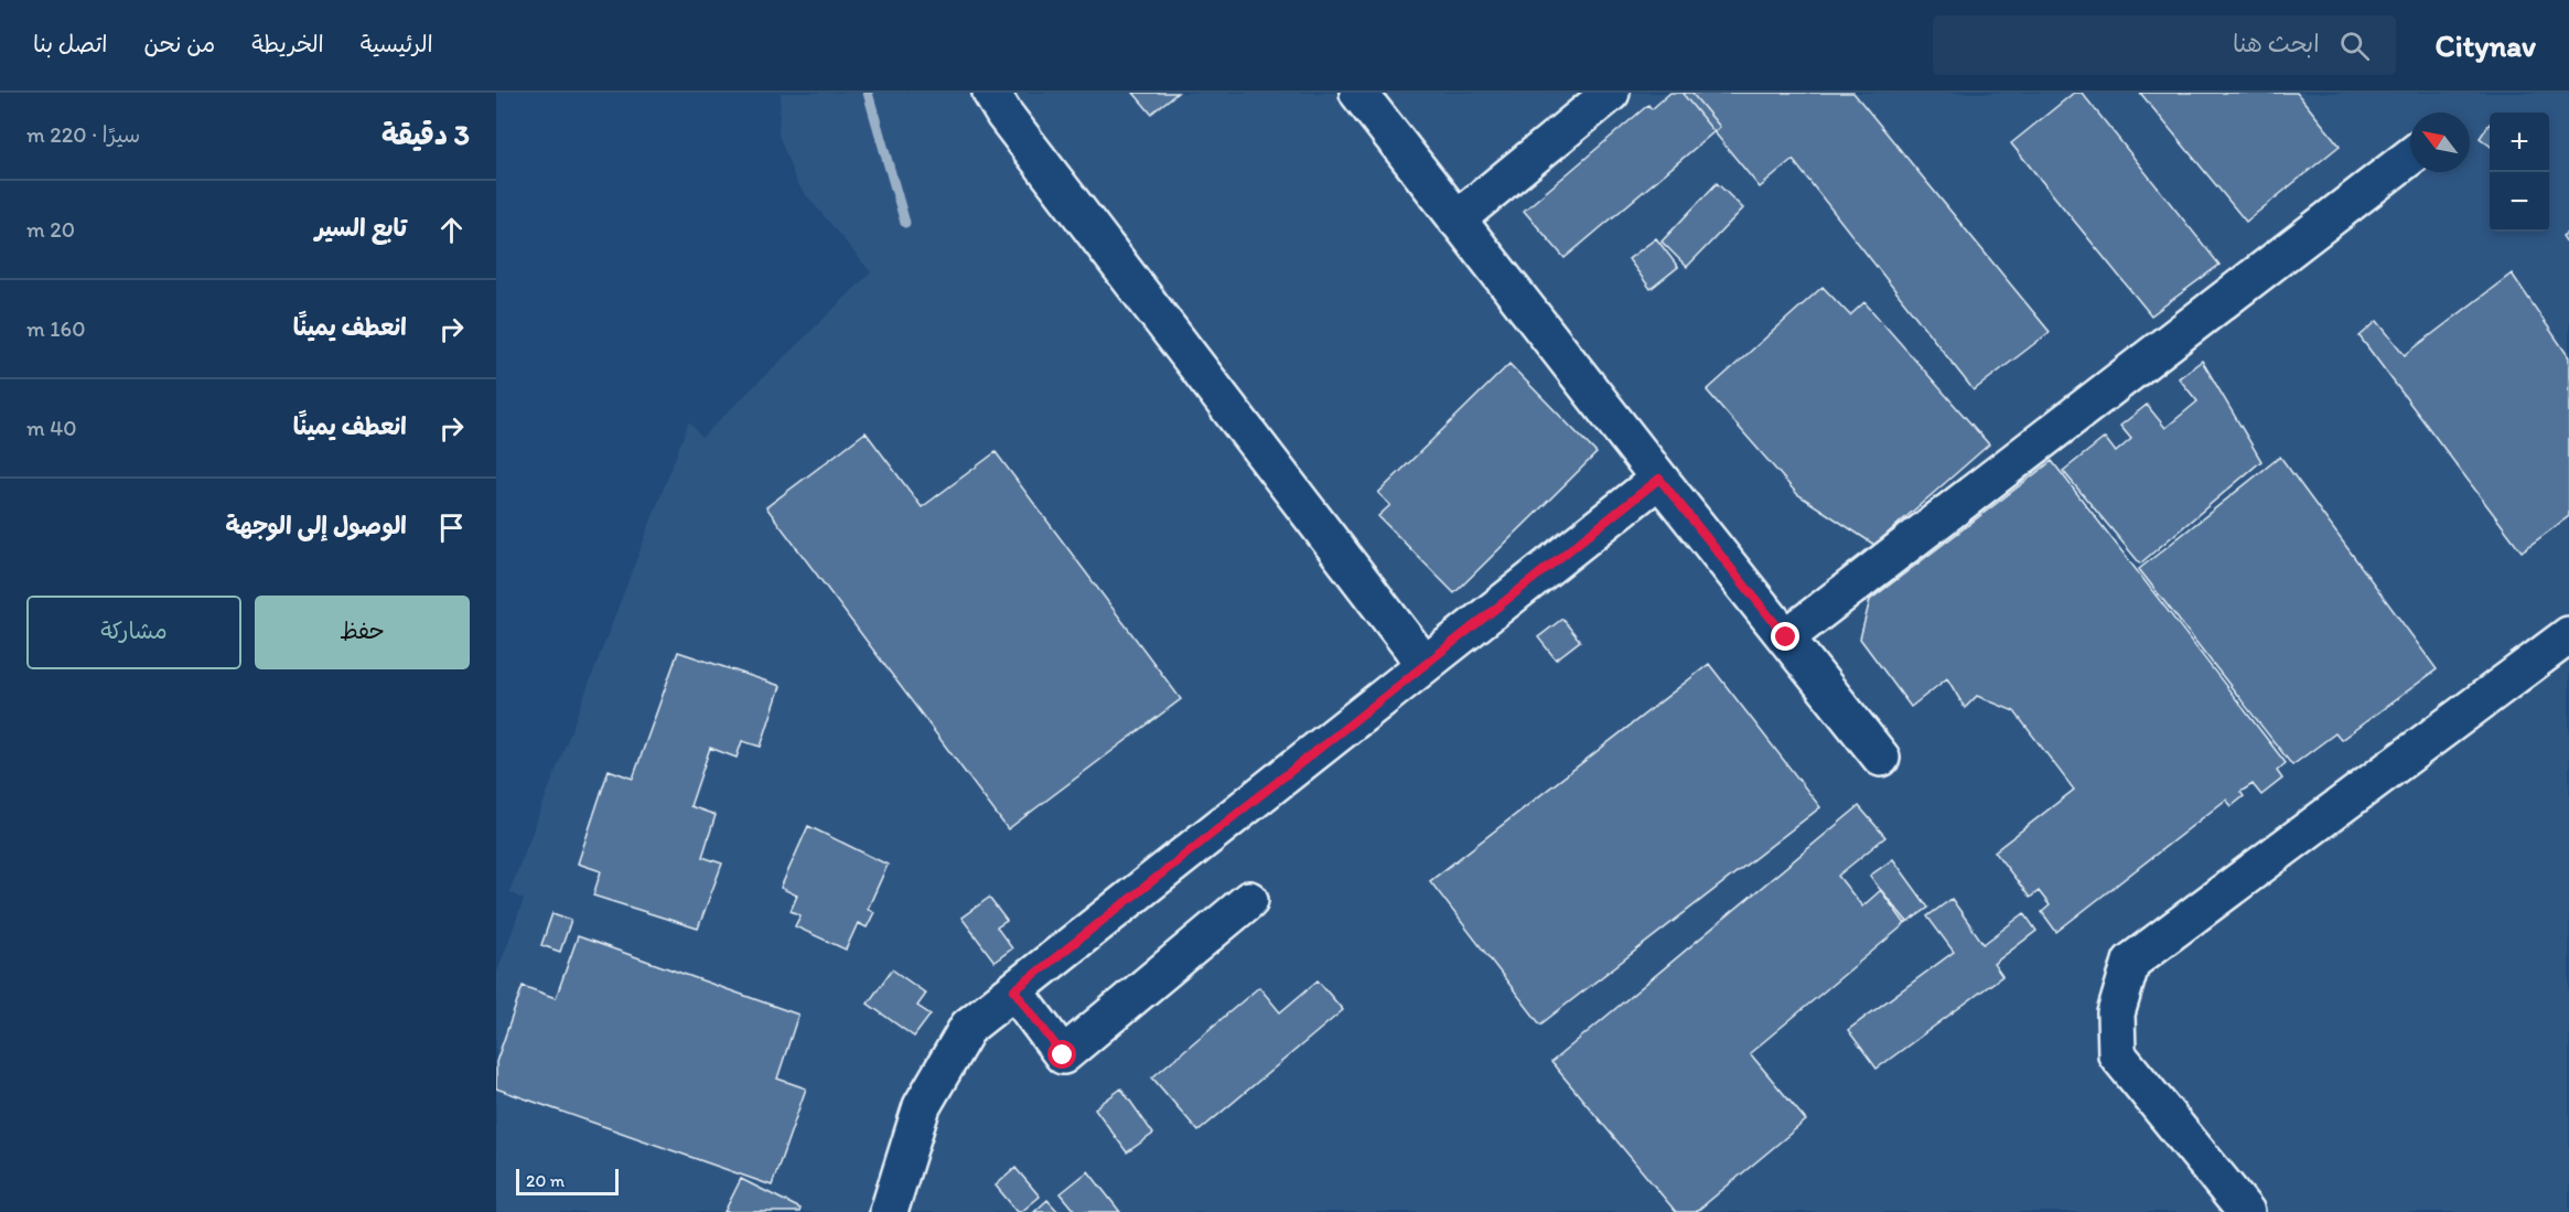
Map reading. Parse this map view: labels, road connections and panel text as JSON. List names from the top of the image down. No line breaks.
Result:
{"scale_bar":"20 m","north":"top left","page":{"header":"Citynav","search":"ابحث هنا","nav":["الرئيسية","الخريطة","من نحن","اتصل بنا"],"heading":["3 دقيقة","سيرًا · 220 m"],"map_buttons":["+","−"],"list":[["تابع السير","20 m"],["انعطف يمينًا","160 m"],["انعطف يمينًا","40 m"],"الوصول إلى الوجهة"],"buttons":["حفظ","مشاركة"],"scale":"20 m"}}
